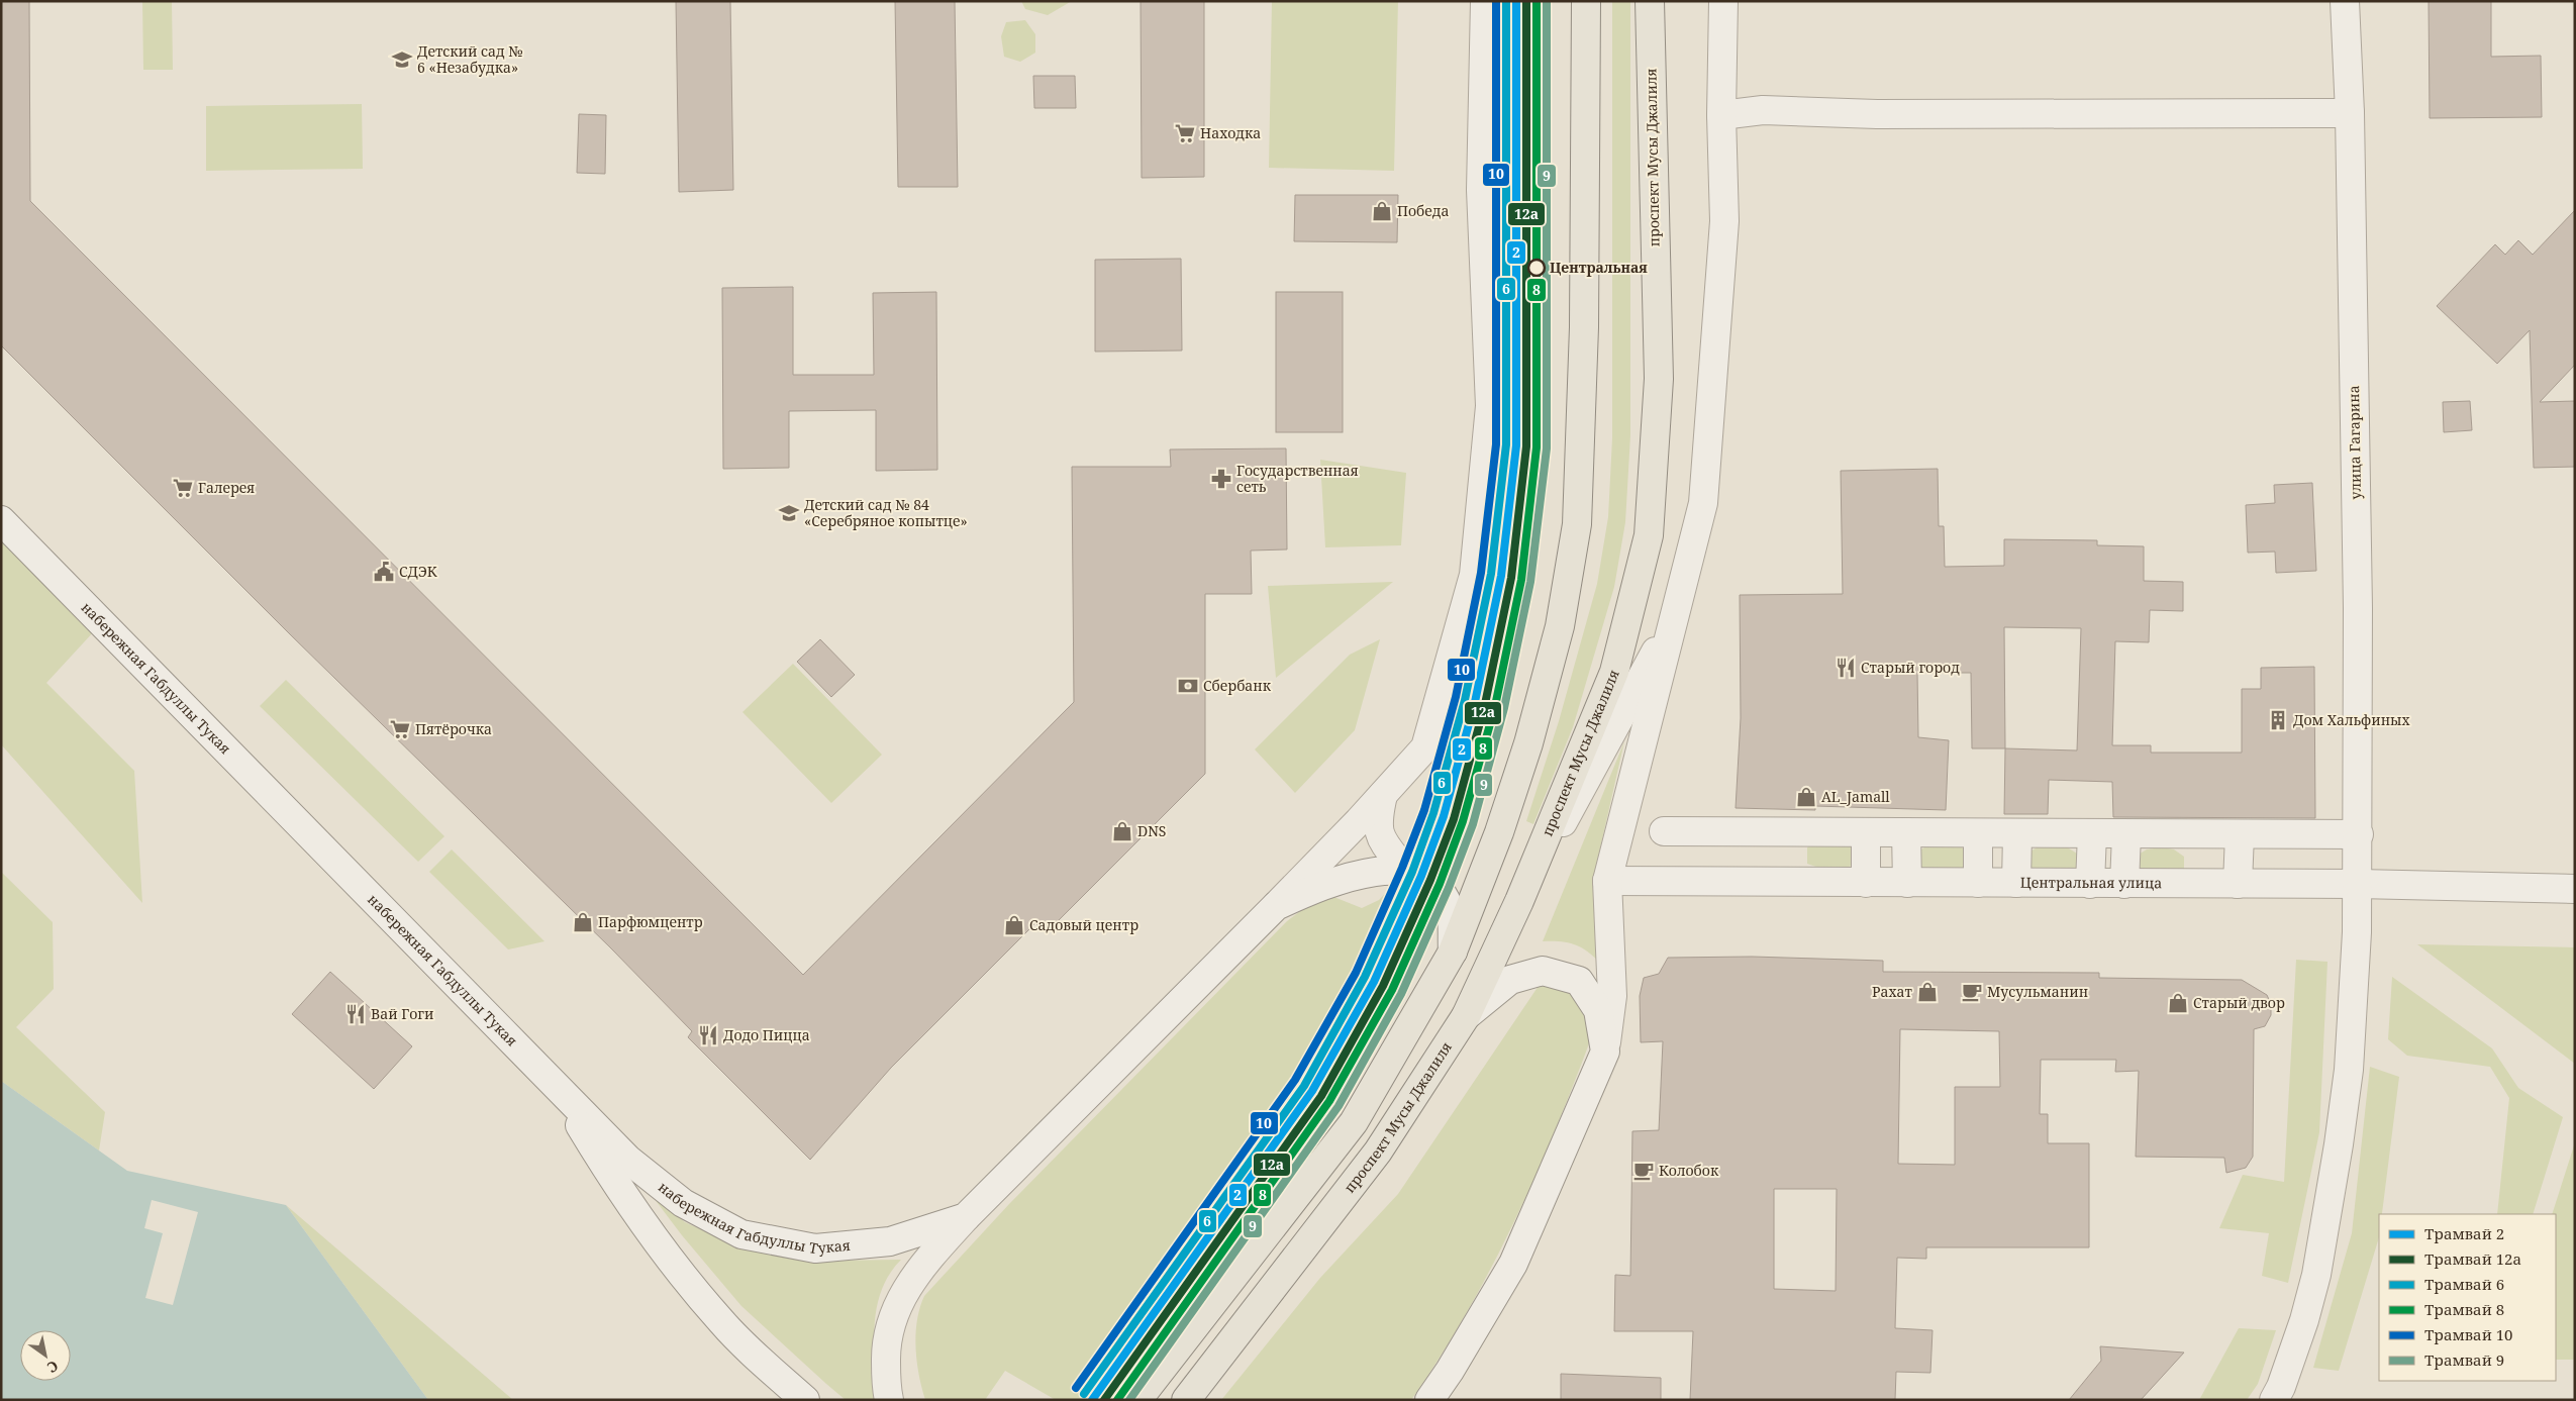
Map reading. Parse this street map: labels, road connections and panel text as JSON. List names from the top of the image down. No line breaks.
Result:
{"streets":{"main road":["проспект Мусы Джалиля"],"street":["улица Гагарина","набережная Габдуллы Тукая","Центральная улица"]},"crossings":[["улица Гагарина","Центральная улица"]],"places":{"school or university":["Детский сад № 6 «Незабудка»","Детский сад № 84 «Серебряное копытце»"],"supermarket":["Находка","Галерея","Пятёрочка"],"shop":["Победа","AL_Jamall","DNS","Парфюмцентр","Садовый центр","Рахат","Старый двор"],"other":["Центральная"],"pharmacy":["Государственная сеть"],"public building":["СДЭК"],"restaurant":["Старый город","Вай Гоги","Додо Пицца"],"bank":["Сбербанк"],"building":["Дом Хальфиных"],"cafe":["Мусульманин","Колобок"]},"lines":["tram line 2","tram line 12а","tram line 6","tram line 8","tram line 10","tram line 9"],"legend":["Трамвай 2","Трамвай 12а","Трамвай 6","Трамвай 8","Трамвай 10","Трамвай 9"],"north":"bottom right"}
